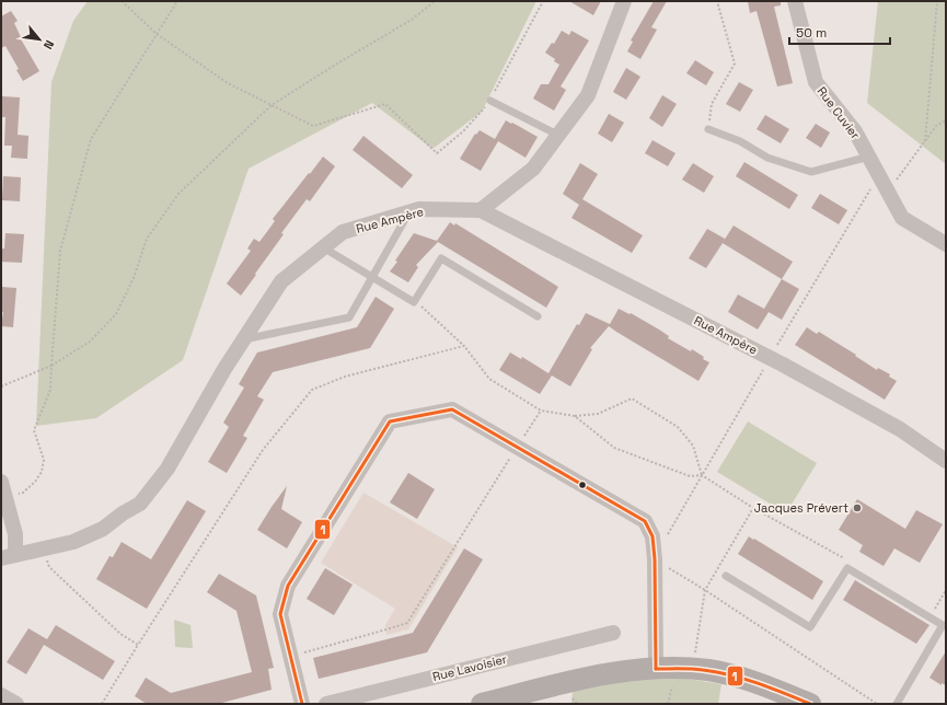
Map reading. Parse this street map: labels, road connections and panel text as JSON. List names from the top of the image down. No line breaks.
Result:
{"streets":{"street":["Rue Cuvier","Rue Ampère","Rue Lavoisier"]},"places":["Jacques Prévert"],"lines":["transit line 1"],"scale_bar":"50 m","north":"bottom right"}
